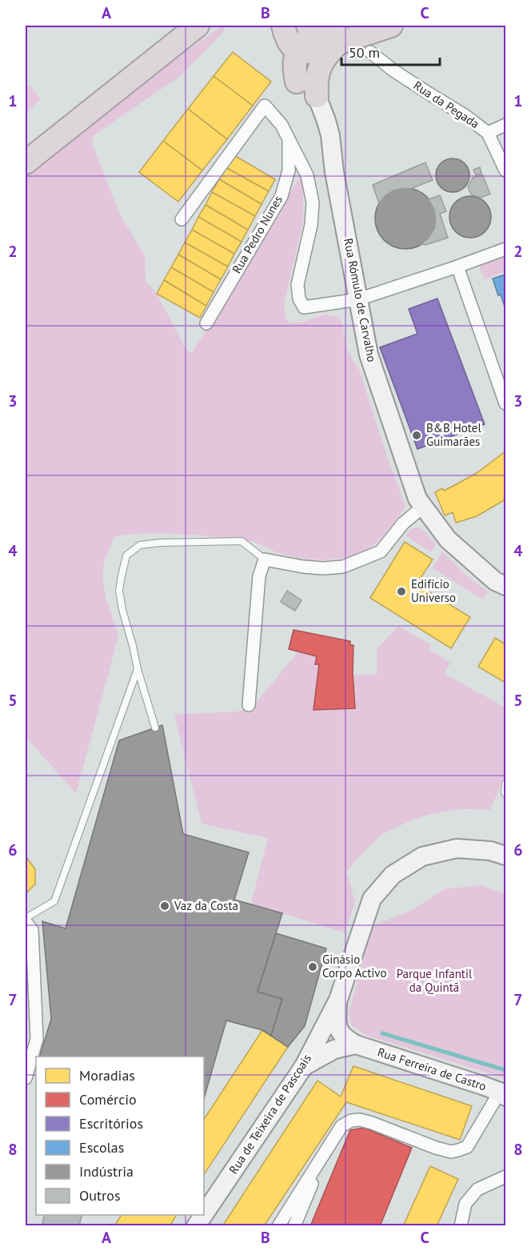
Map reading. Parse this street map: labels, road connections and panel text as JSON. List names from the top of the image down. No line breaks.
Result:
{"streets":{"street":["Rua da Pegada","Rua Pedro Nunes","Rua Rómulo de Carvalho","Rua Ferreira de Castro","Rua de Teixeira de Pascoais"]},"crossings":[["Rua Ferreira de Castro","Rua de Teixeira de Pascoais"]],"parks":["Parque Infantil da Quintã"],"places":["B&B Hotel Guimarães","Edifício Universo","Vaz da Costa","Ginásio Corpo Activo"],"legend":["Moradias","Comércio","Escritórios","Escolas","Indústria","Outros"],"scale_bar":"50 m","grid":{"columns":["A","B","C"],"rows":["1","2","3","4","5","6","7","8"]}}
